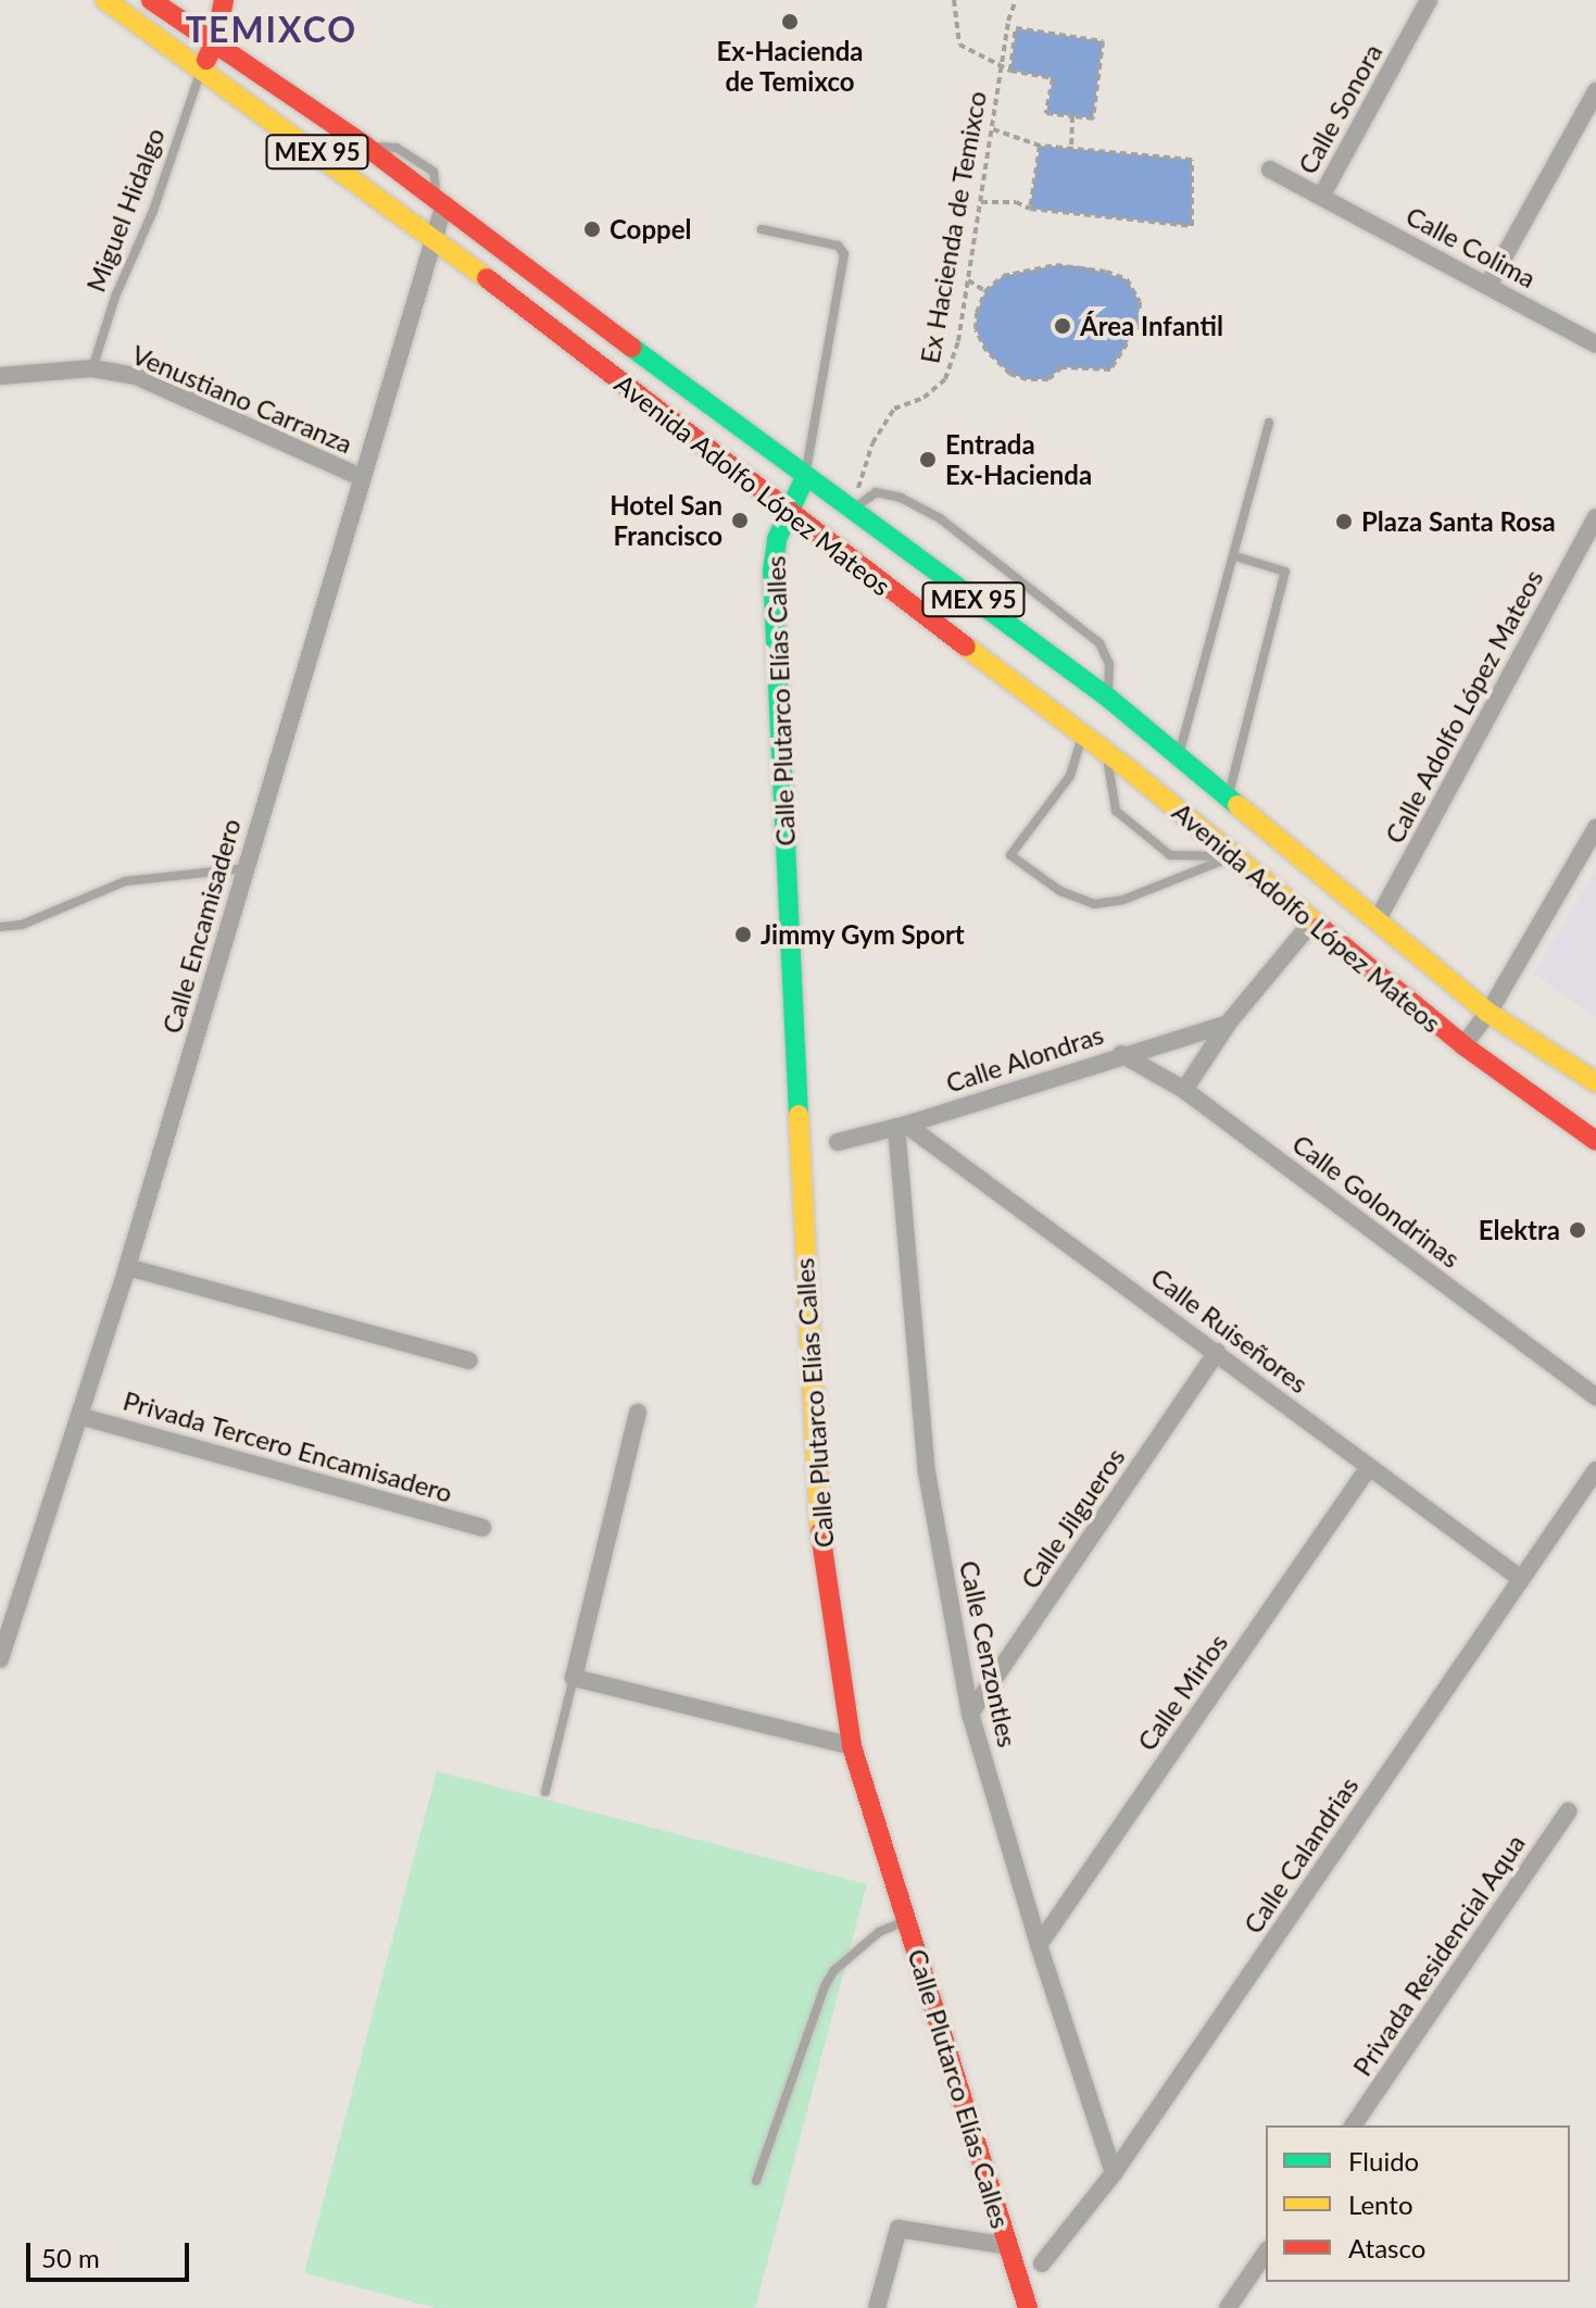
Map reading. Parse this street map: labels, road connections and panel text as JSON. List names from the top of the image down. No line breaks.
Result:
{"streets":{"main road":["MEX 95","Avenida Adolfo López Mateos","Calle Plutarco Elías Calles"],"street":["Calle Sonora","Calle Colima","Venustiano Carranza","Calle Adolfo López Mateos","Calle Encamisadero","Calle Alondras","Calle Golondrinas","Calle Ruiseñores","Privada Tercero Encamisadero","Calle Jilgueros","Calle Cenzontles","Calle Mirlos","Calle Calandrias","Privada Residencial Aqua"],"lane":["Miguel Hidalgo"],"path":["Ex Hacienda de Temixco"]},"crossings":[["Calle Sonora","Calle Colima"],["Miguel Hidalgo","Venustiano Carranza"],["Miguel Hidalgo","Avenida Adolfo López Mateos"],["Ex Hacienda de Temixco","Avenida Adolfo López Mateos"],["Venustiano Carranza","Calle Encamisadero"],["Avenida Adolfo López Mateos","Calle Plutarco Elías Calles"],["Avenida Adolfo López Mateos","Calle Adolfo López Mateos"],["Avenida Adolfo López Mateos","Calle Encamisadero"],["Calle Encamisadero","Privada Tercero Encamisadero"],["Calle Alondras","Calle Golondrinas"],["Calle Alondras","Calle Ruiseñores"],["Calle Alondras","Calle Cenzontles"],["Calle Ruiseñores","Calle Jilgueros"],["Calle Ruiseñores","Calle Cenzontles"],["Calle Ruiseñores","Calle Mirlos"],["Calle Ruiseñores","Calle Calandrias"],["Calle Jilgueros","Calle Cenzontles"],["Calle Cenzontles","Calle Mirlos"],["Calle Cenzontles","Calle Calandrias"]],"districts":["TEMIXCO"],"places":["Ex-Hacienda de Temixco","Coppel","Área Infantil","Entrada Ex-Hacienda","Hotel San Francisco","Plaza Santa Rosa","Jimmy Gym Sport","Elektra"],"legend":["Fluido","Lento","Atasco"],"scale_bar":"50 m"}
